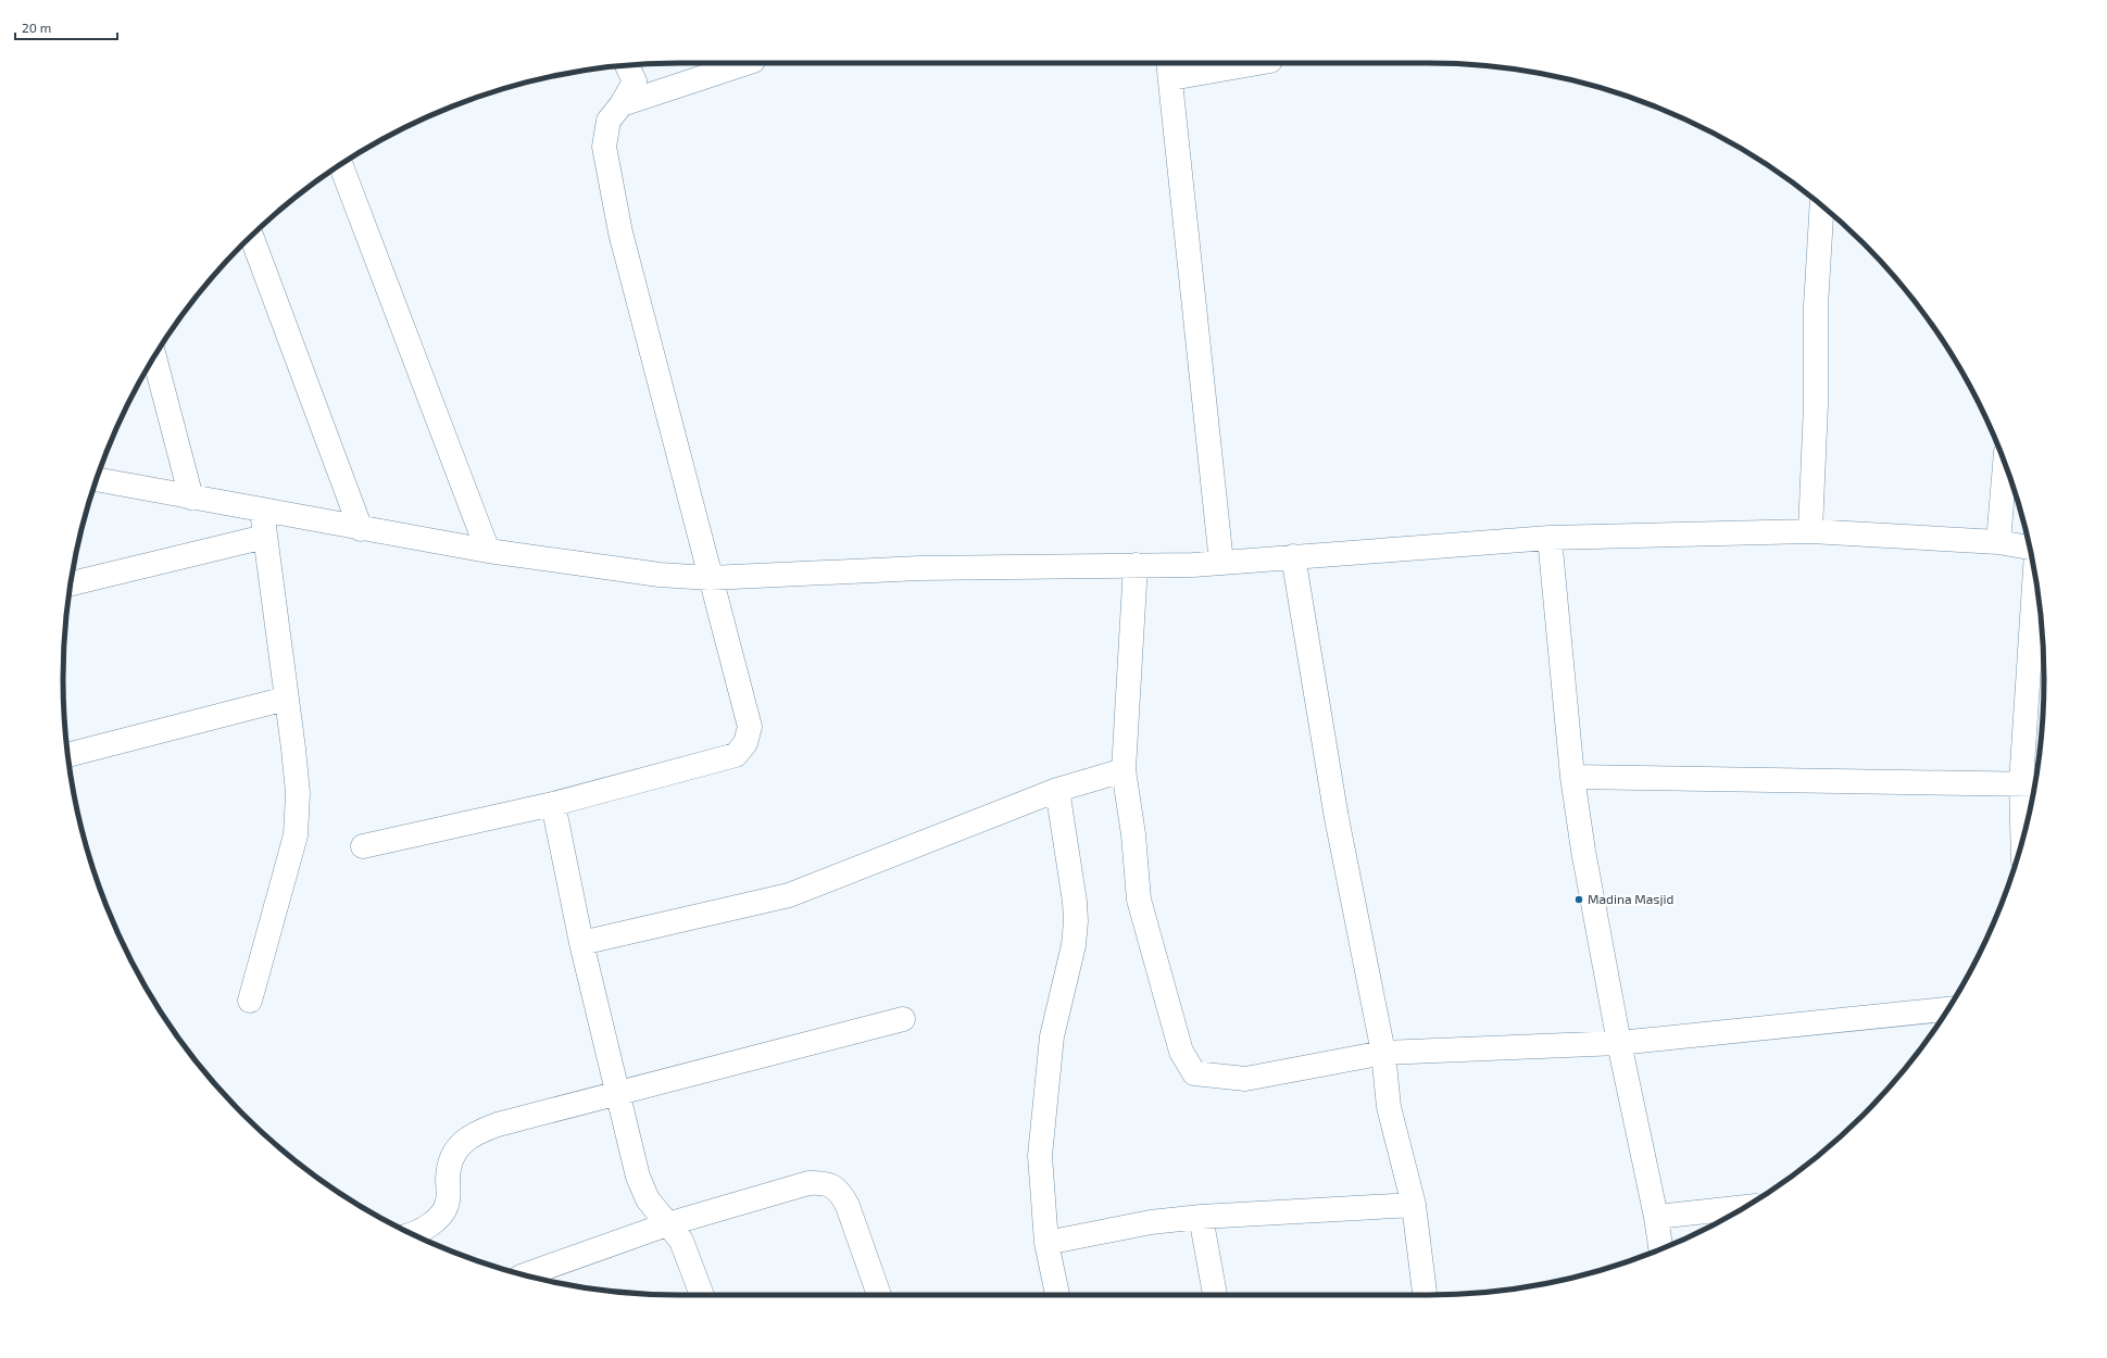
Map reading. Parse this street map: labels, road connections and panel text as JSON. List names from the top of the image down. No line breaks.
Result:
{"places":["Madina Masjid"],"scale_bar":"20 m"}
